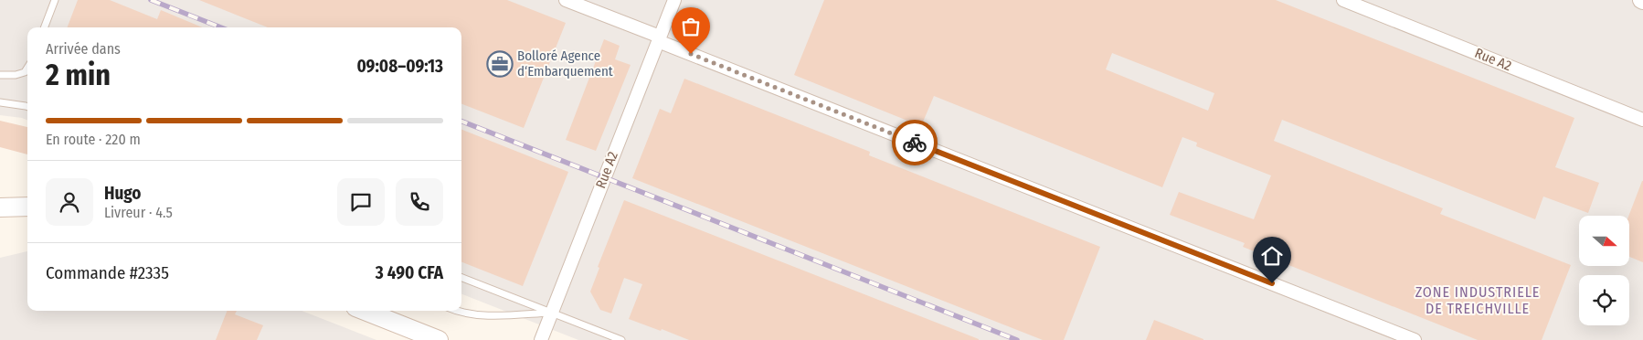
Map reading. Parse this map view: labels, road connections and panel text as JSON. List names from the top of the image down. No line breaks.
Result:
{"streets":{"street":["Rue A2"]},"districts":["ZONE INDUSTRIELE DE TREICHVILLE"],"places":{"office":["Bolloré Agence d‘Embarquement"]},"north":"right","page":{"heading":["2 min","Arrivée dans","09:08–09:13"],"panel":["Hugo","Livreur · 4.5","Commande #2335","3 490 CFA"],"bar":"En route · 220 m"}}
